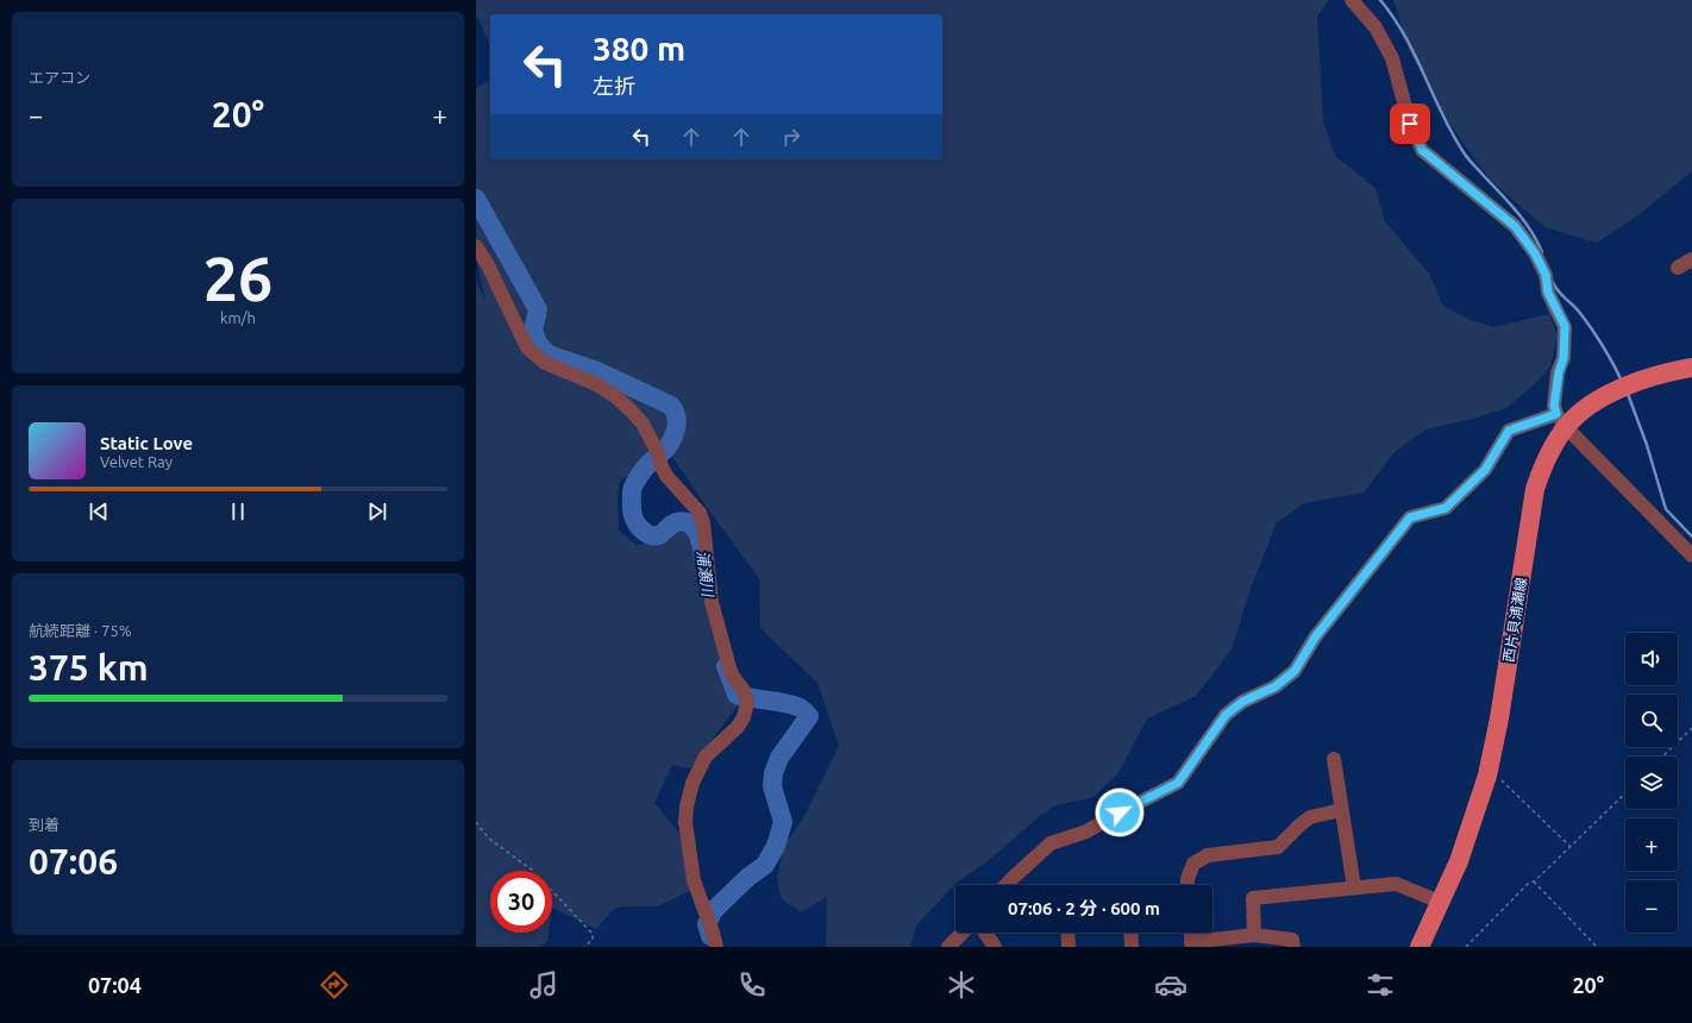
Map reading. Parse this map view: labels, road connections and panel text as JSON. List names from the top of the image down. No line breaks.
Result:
{"streets":{"main road":["西片貝浦瀬線"]},"water":["浦瀬川"],"page":{"tile":["エアコン",["26","km/h"],["航続距離 · 75%","375 km"],["到着","07:06"]],"turn":["380 m","左折"],"heat":["−","20°","+"],"song":["Static Love","Velvet Ray"],"map_buttons":["+","−"],"limit":"30","trip":"07:06 · 2 分 · 600 m","tabs":["07:04","20°"]}}
